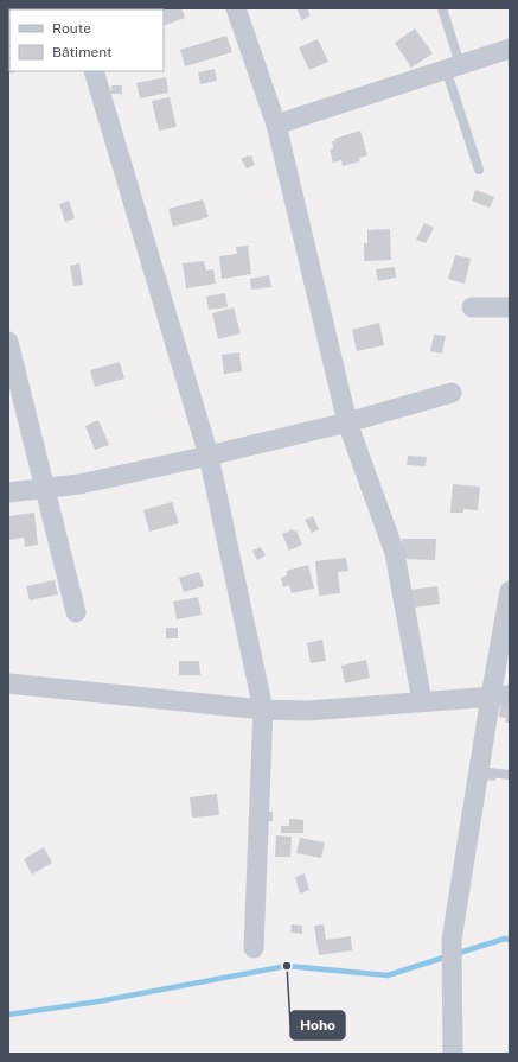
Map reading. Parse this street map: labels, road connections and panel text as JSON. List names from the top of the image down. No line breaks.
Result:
{"places":["Hoho"],"legend":["Route","Bâtiment"]}
